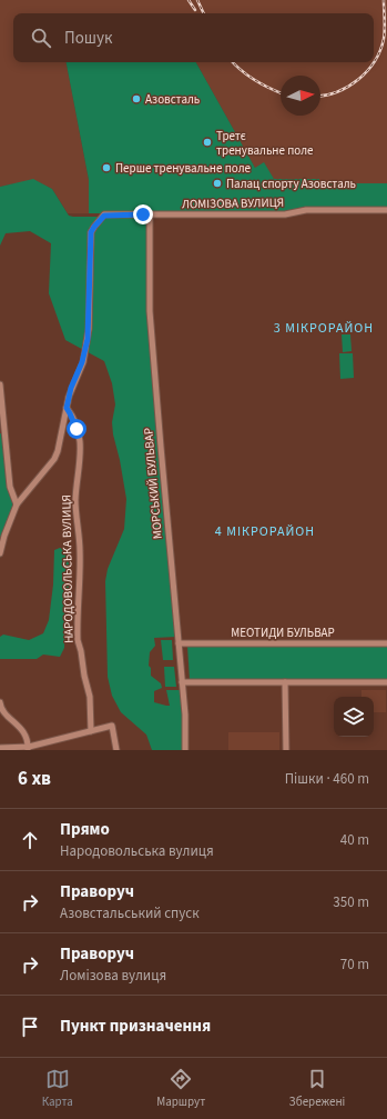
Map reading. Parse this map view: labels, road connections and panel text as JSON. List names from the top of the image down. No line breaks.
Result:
{"streets":{"street":["ЛОМІЗОВА ВУЛИЦЯ","МОРСЬКИЙ БУЛЬВАР","НАРОДОВОЛЬСЬКА ВУЛИЦЯ","МЕОТИДИ БУЛЬВАР"]},"crossings":[["ЛОМІЗОВА ВУЛИЦЯ","МОРСЬКИЙ БУЛЬВАР"],["ЛОМІЗОВА ВУЛИЦЯ","НАРОДОВОЛЬСЬКА ВУЛИЦЯ"],["МОРСЬКИЙ БУЛЬВАР","МЕОТИДИ БУЛЬВАР"]],"districts":["3 МІКРОРАЙОН","4 МІКРОРАЙОН"],"places":["Азовсталь","Третє тренувальне поле","Перше тренувальне поле","Палац спорту Азовсталь"],"north":"right","page":{"search":"Пошук","heading":["6 хв","Пішки · 460 m"],"list":[["Прямо","Народовольська вулиця","40 m"],["Праворуч","Азовстальський спуск","350 m"],["Праворуч","Ломізова вулиця","70 m"],"Пункт призначення"],"nav":["Карта","Маршрут","Збережені"]}}
